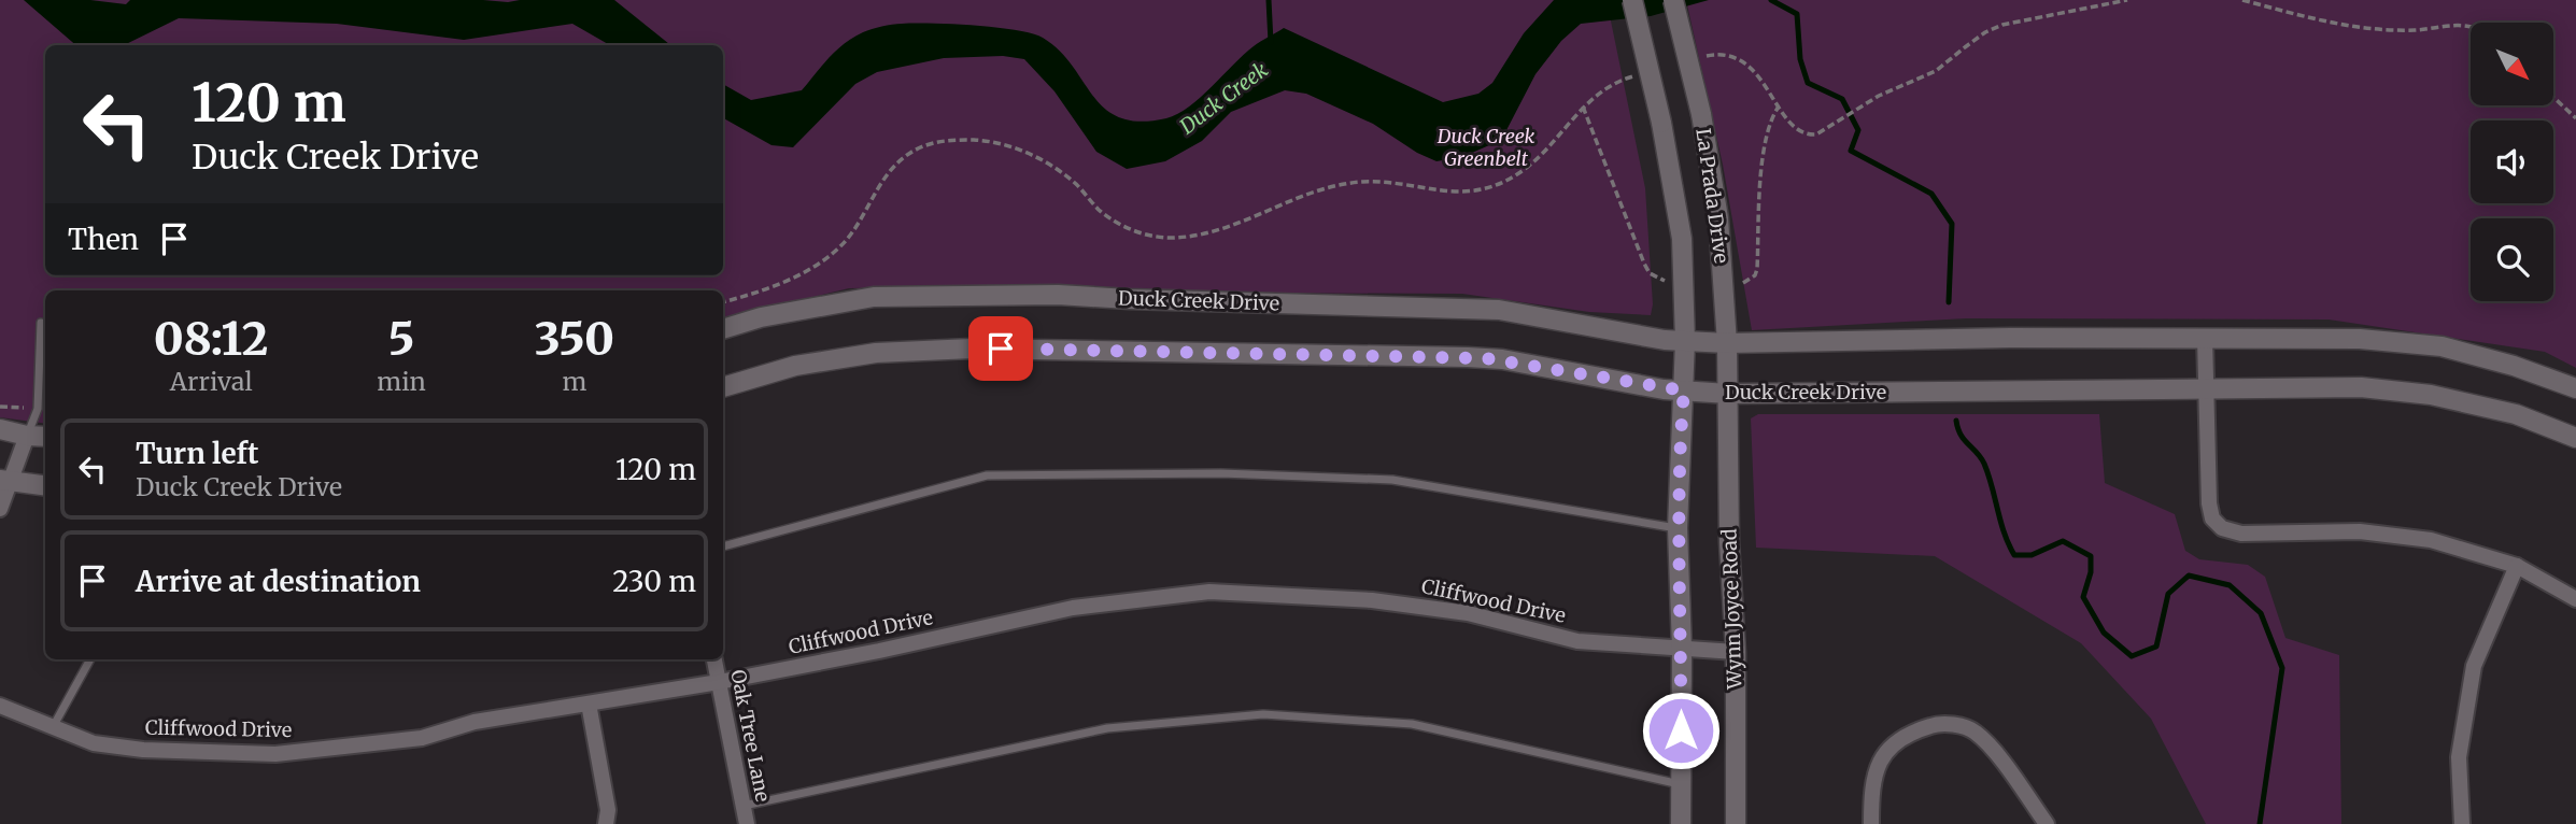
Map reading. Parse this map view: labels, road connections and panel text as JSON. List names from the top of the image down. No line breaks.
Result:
{"streets":{"main road":["La Prada Drive","Duck Creek Drive","Wynn Joyce Road"],"street":["Cliffwood Drive","Oak Tree Lane"]},"crossings":[["La Prada Drive","Duck Creek Drive"],["La Prada Drive","Wynn Joyce Road"],["Duck Creek Drive","Wynn Joyce Road"],["Cliffwood Drive","Wynn Joyce Road"],["Cliffwood Drive","Oak Tree Lane"]],"water":["Duck Creek"],"parks":["Duck Creek Greenbelt"],"north":"bottom right","page":{"turn":["120 m","Duck Creek Drive"],"then":"Then","eta":["08:12","Arrival","5","min","350","m"],"list":[{"name":"Turn left","note":"Duck Creek Drive","value":"120 m"},{"name":"Arrive at destination","value":"230 m"}]}}
